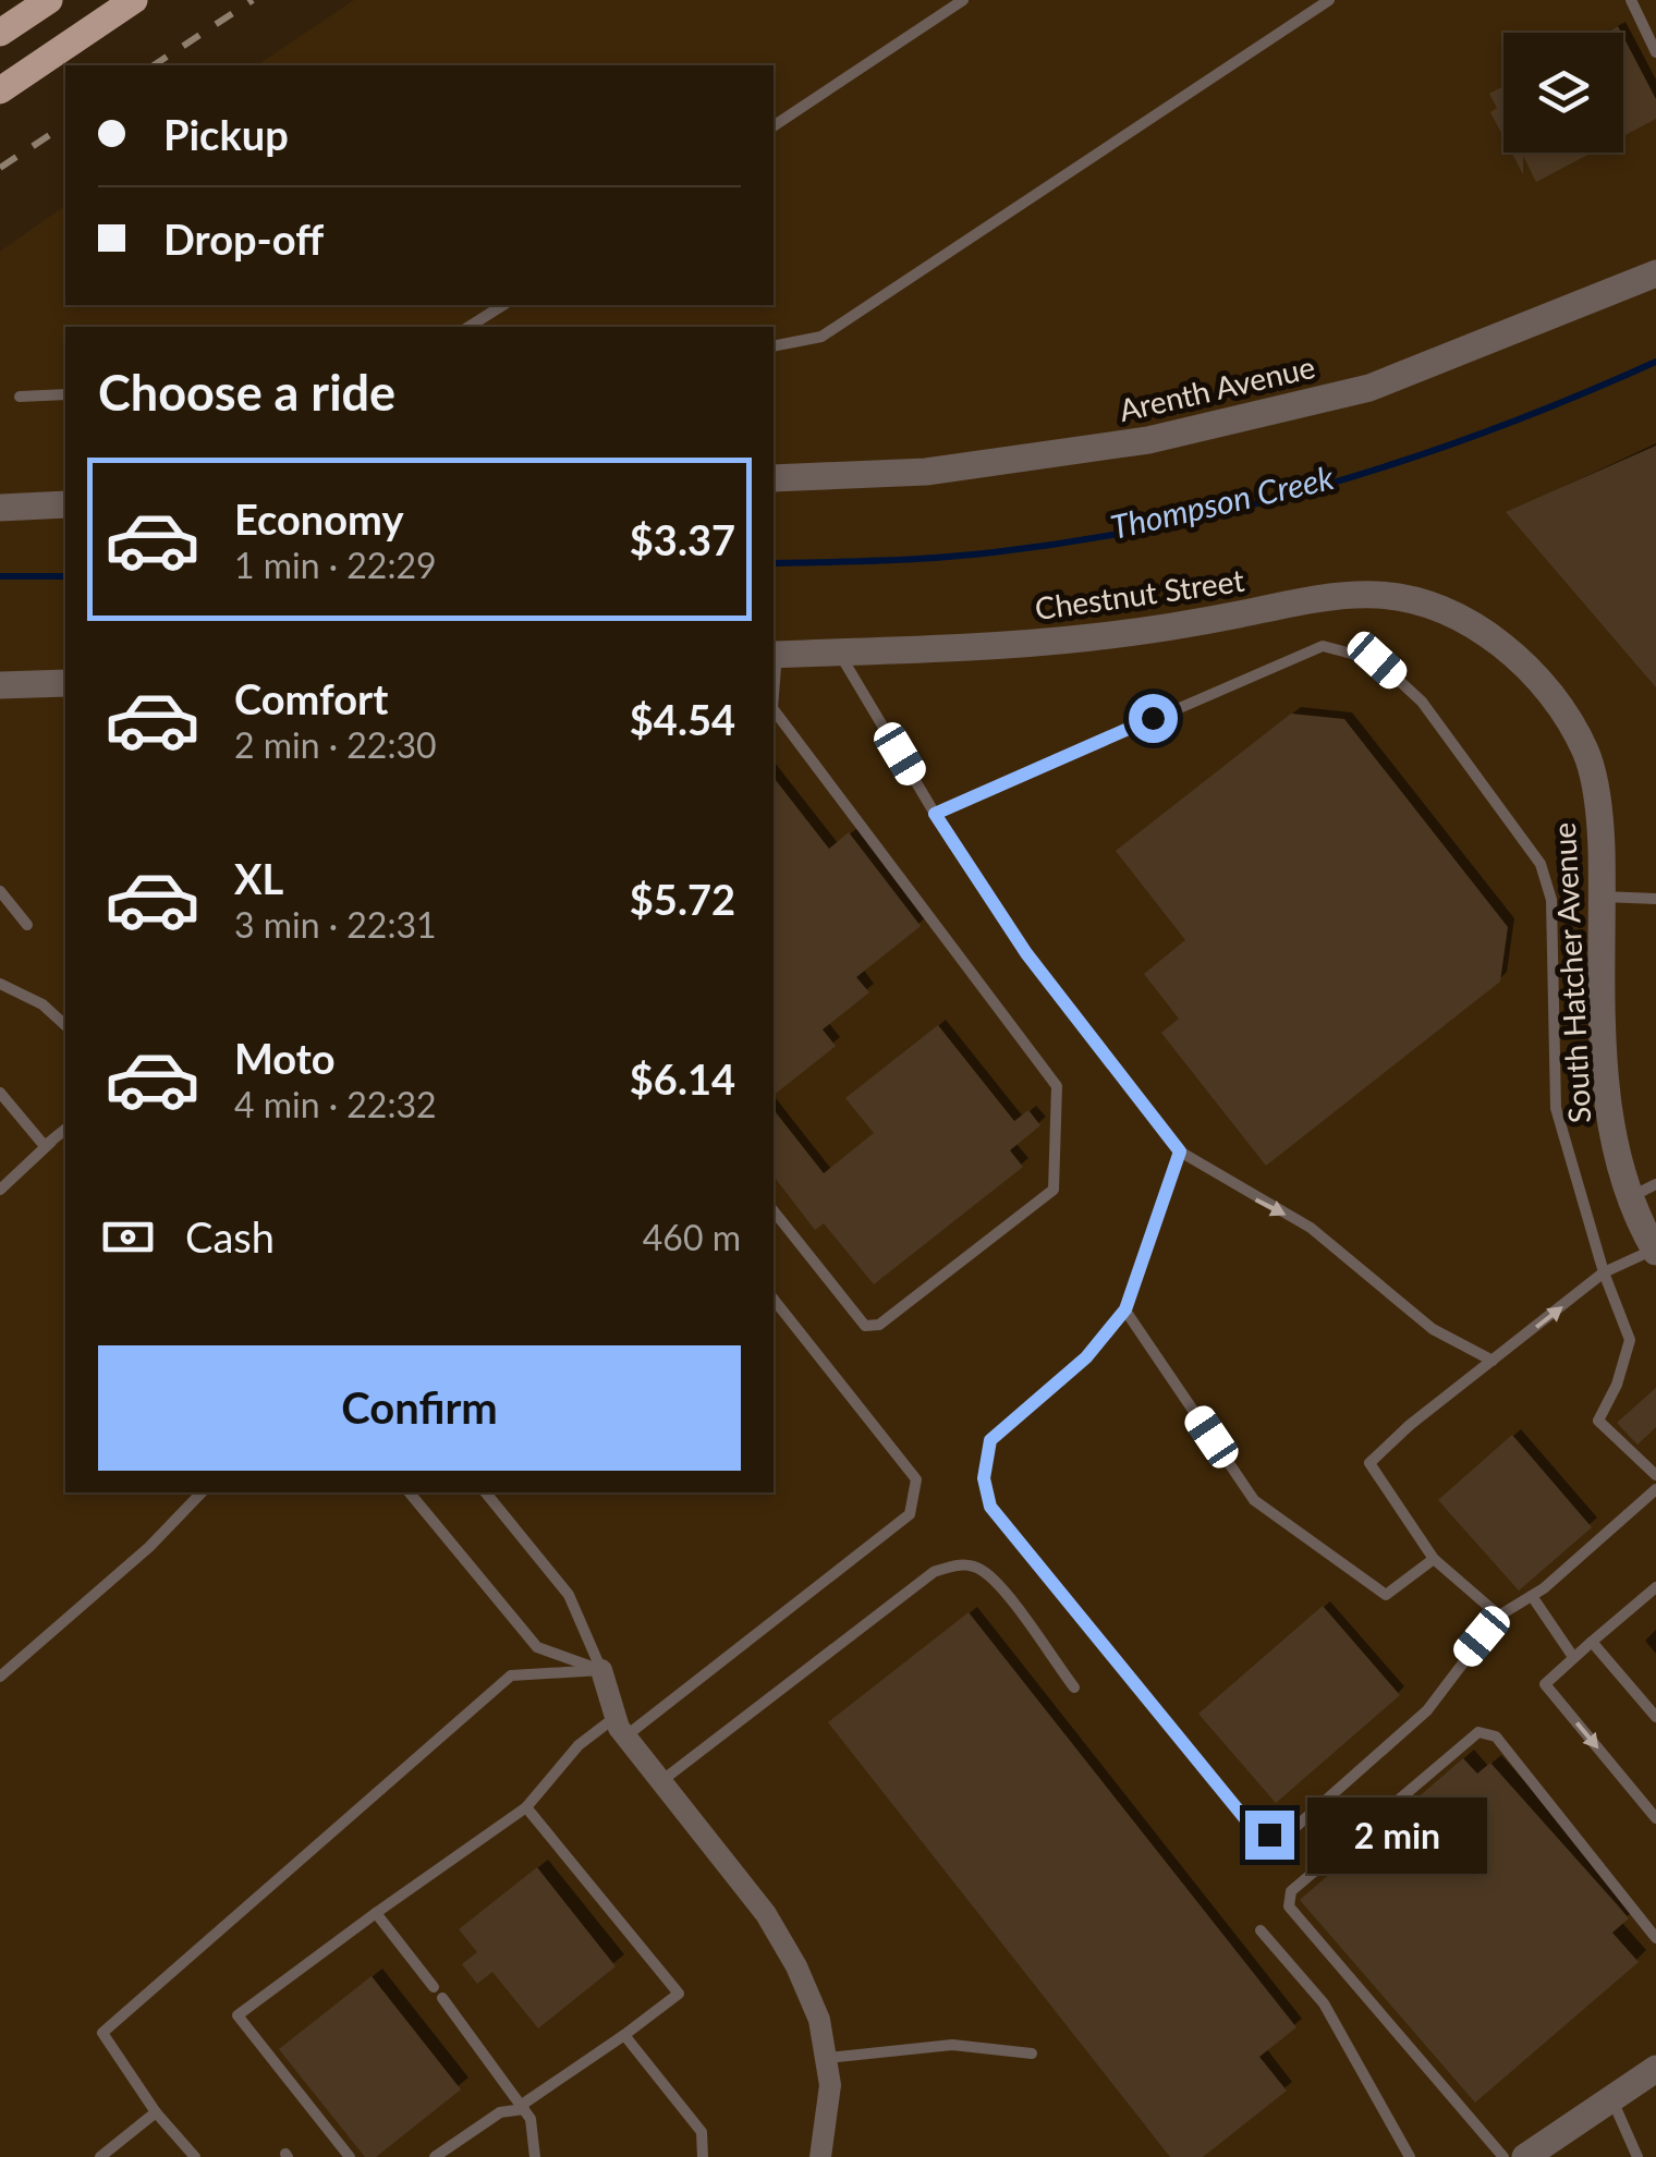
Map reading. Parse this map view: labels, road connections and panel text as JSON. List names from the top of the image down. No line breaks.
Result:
{"streets":{"street":["Arenth Avenue","Chestnut Street","South Hatcher Avenue"]},"crossings":[["Chestnut Street","South Hatcher Avenue"]],"water":["Thompson Creek"],"page":{"banner":["Pickup","Drop-off"],"heading":"Choose a ride","list":[{"name":"Economy","note":"1 min · 22:29","value":"$3.37"},{"name":"Comfort","note":"2 min · 22:30","value":"$4.54"},{"name":"XL","note":"3 min · 22:31","value":"$5.72"},{"name":"Moto","note":"4 min · 22:32","value":"$6.14"}],"pay":["Cash","460 m"],"buttons":"Confirm","bubble":"2 min"}}
